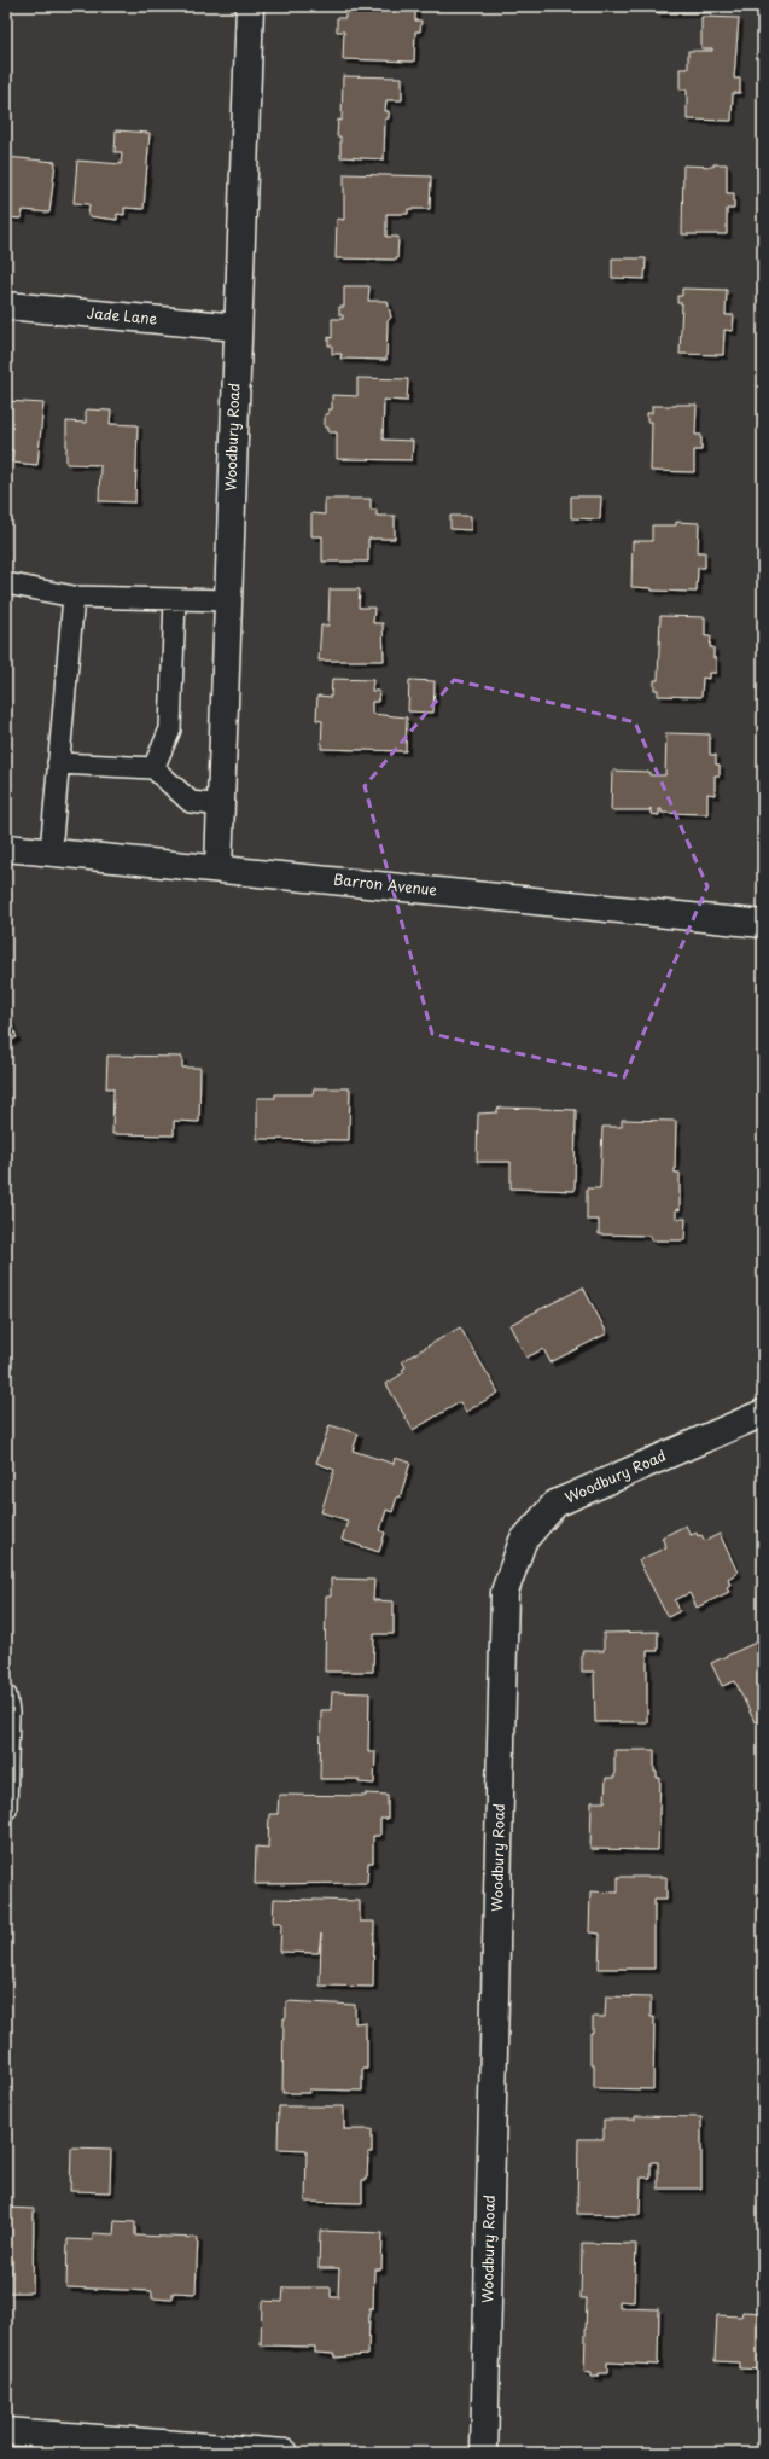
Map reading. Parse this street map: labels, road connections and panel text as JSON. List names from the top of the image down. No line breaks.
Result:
{"streets":{"street":["Jade Lane","Woodbury Road","Barron Avenue"]},"crossings":[["Jade Lane","Woodbury Road"],["Woodbury Road","Barron Avenue"]]}
